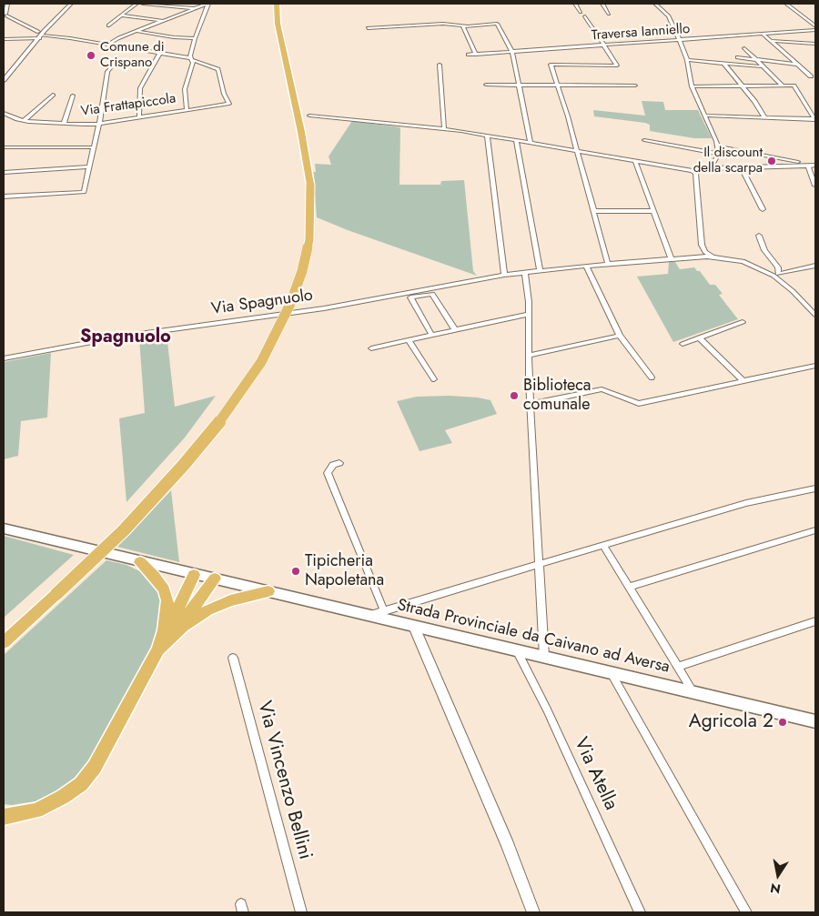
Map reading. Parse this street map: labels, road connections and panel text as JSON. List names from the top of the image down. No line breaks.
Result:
{"streets":{"main road":["Strada Provinciale da Caivano ad Aversa"],"street":["Traversa Ianniello","Via Frattapiccola","Via Spagnuolo","Via Atella","Via Vincenzo Bellini"]},"crossings":[["Strada Provinciale da Caivano ad Aversa","Via Atella"]],"districts":["Spagnuolo"],"places":["Comune di Crispano","Il discount della scarpa","Biblioteca comunale","Tipicheria Napoletana","Agricola 2"],"north":"bottom"}
